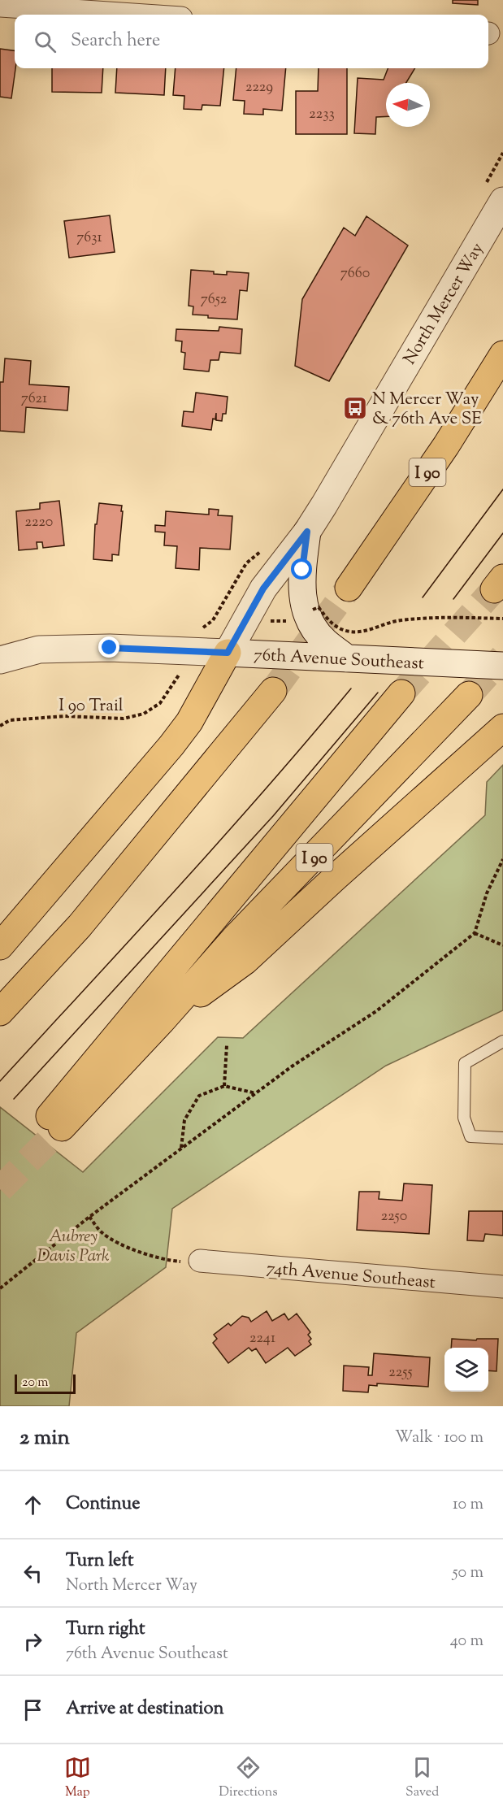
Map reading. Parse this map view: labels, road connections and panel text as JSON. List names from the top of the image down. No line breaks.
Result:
{"streets":{"highway":["I 90"],"street":["North Mercer Way","76th Avenue Southeast","74th Avenue Southeast"],"path":["I 90 Trail"]},"crossings":[["North Mercer Way","76th Avenue Southeast"]],"parks":["Aubrey Davis Park"],"places":{"bus stop":["N Mercer Way & 76th Ave SE"]},"house_numbers":["2229","2233","7631","7660","7652","7621","2220","2250","2241","2255"],"scale_bar":"20 m","north":"left","page":{"search":"Search here","scale":"20 m","heading":["2 min","Walk · 100 m"],"list":[["Continue","10 m"],["Turn left","North Mercer Way","50 m"],["Turn right","76th Avenue Southeast","40 m"],"Arrive at destination"],"nav":["Map","Directions","Saved"]}}
